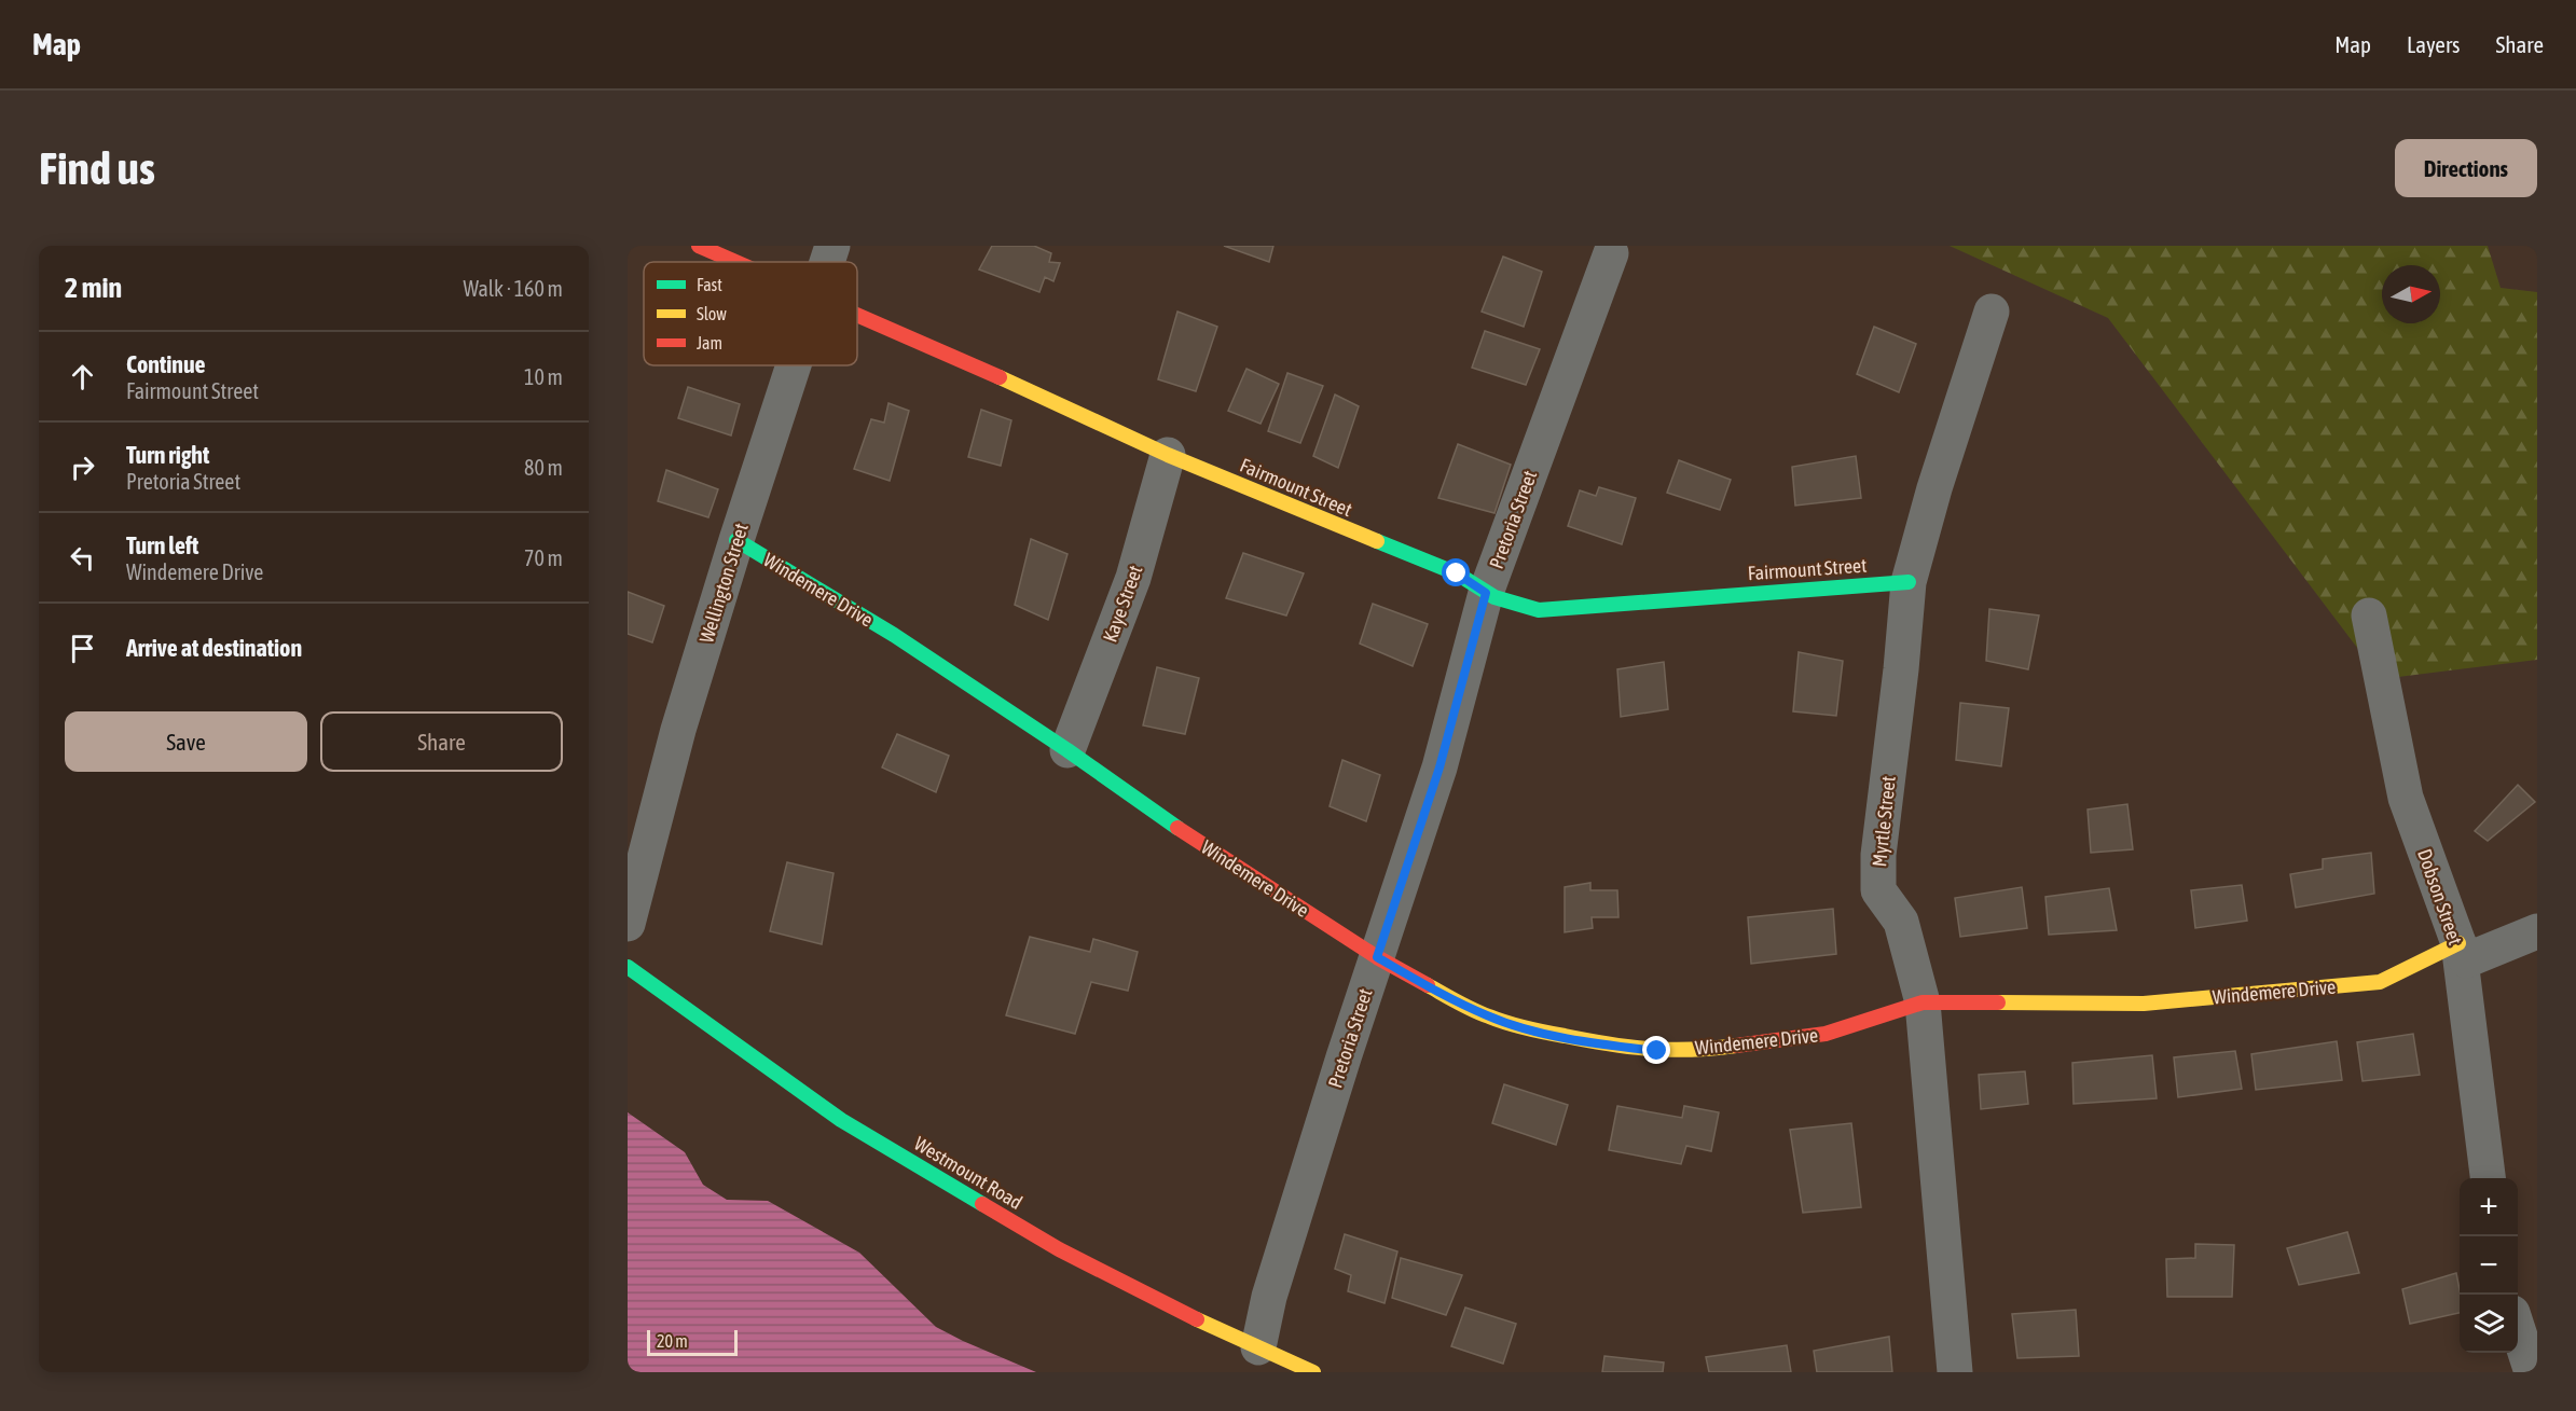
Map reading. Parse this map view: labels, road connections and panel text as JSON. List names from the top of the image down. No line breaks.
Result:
{"streets":{"street":["Fairmount Street","Pretoria Street","Wellington Street","Windemere Drive","Kaye Street","Myrtle Street","Dobson Street","Westmount Road"]},"crossings":[["Fairmount Street","Pretoria Street"],["Fairmount Street","Kaye Street"],["Fairmount Street","Myrtle Street"],["Pretoria Street","Windemere Drive"],["Pretoria Street","Westmount Road"],["Wellington Street","Windemere Drive"],["Windemere Drive","Kaye Street"],["Windemere Drive","Myrtle Street"],["Windemere Drive","Dobson Street"]],"legend":["Fast","Slow","Jam"],"scale_bar":"20 m","north":"right","page":{"header":"Map","nav":["Map","Layers","Share"],"buttons":["Directions",["Save","Share"]],"title":"Find us","heading":["2 min","Walk · 160 m"],"list":[["Continue","Fairmount Street","10 m"],["Turn right","Pretoria Street","80 m"],["Turn left","Windemere Drive","70 m"],"Arrive at destination"],"map_buttons":["+","−"],"scale":"20 m"}}
